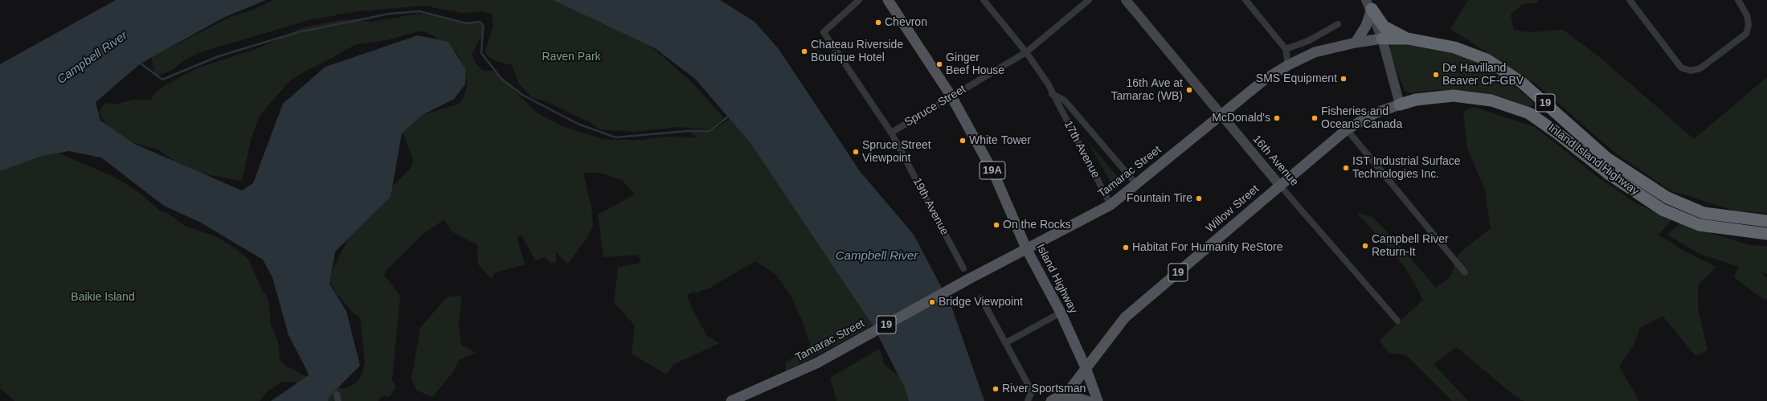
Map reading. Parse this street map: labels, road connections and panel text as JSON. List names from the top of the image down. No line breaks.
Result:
{"streets":{"highway":["19","Inland Island Highway"],"main road":["19A","Tamarac Street","Willow Street","Island Highway"],"street":["Spruce Street","17th Avenue","16th Avenue","19th Avenue"]},"crossings":[["Spruce Street","17th Avenue"],["Spruce Street","19th Avenue"],["Spruce Street","Island Highway"],["17th Avenue","Tamarac Street"],["Inland Island Highway","Tamarac Street"],["Inland Island Highway","Willow Street"],["16th Avenue","Tamarac Street"],["16th Avenue","Willow Street"],["Tamarac Street","Island Highway"],["Willow Street","Island Highway"]],"water":["Campbell River"],"parks":["Raven Park","Baikie Island"],"places":["Chevron","Chateau Riverside Boutique Hotel","Ginger Beef House","De Havilland Beaver CF-GBV","SMS Equipment","16th Ave at Tamarac (WB)","McDonald's","Fisheries and Oceans Canada","White Tower","Spruce Street Viewpoint","IST Industrial Surface Technologies Inc.","Fountain Tire","On the Rocks","Campbell River Return-It","Habitat For Humanity ReStore","Bridge Viewpoint","River Sportsman"]}
